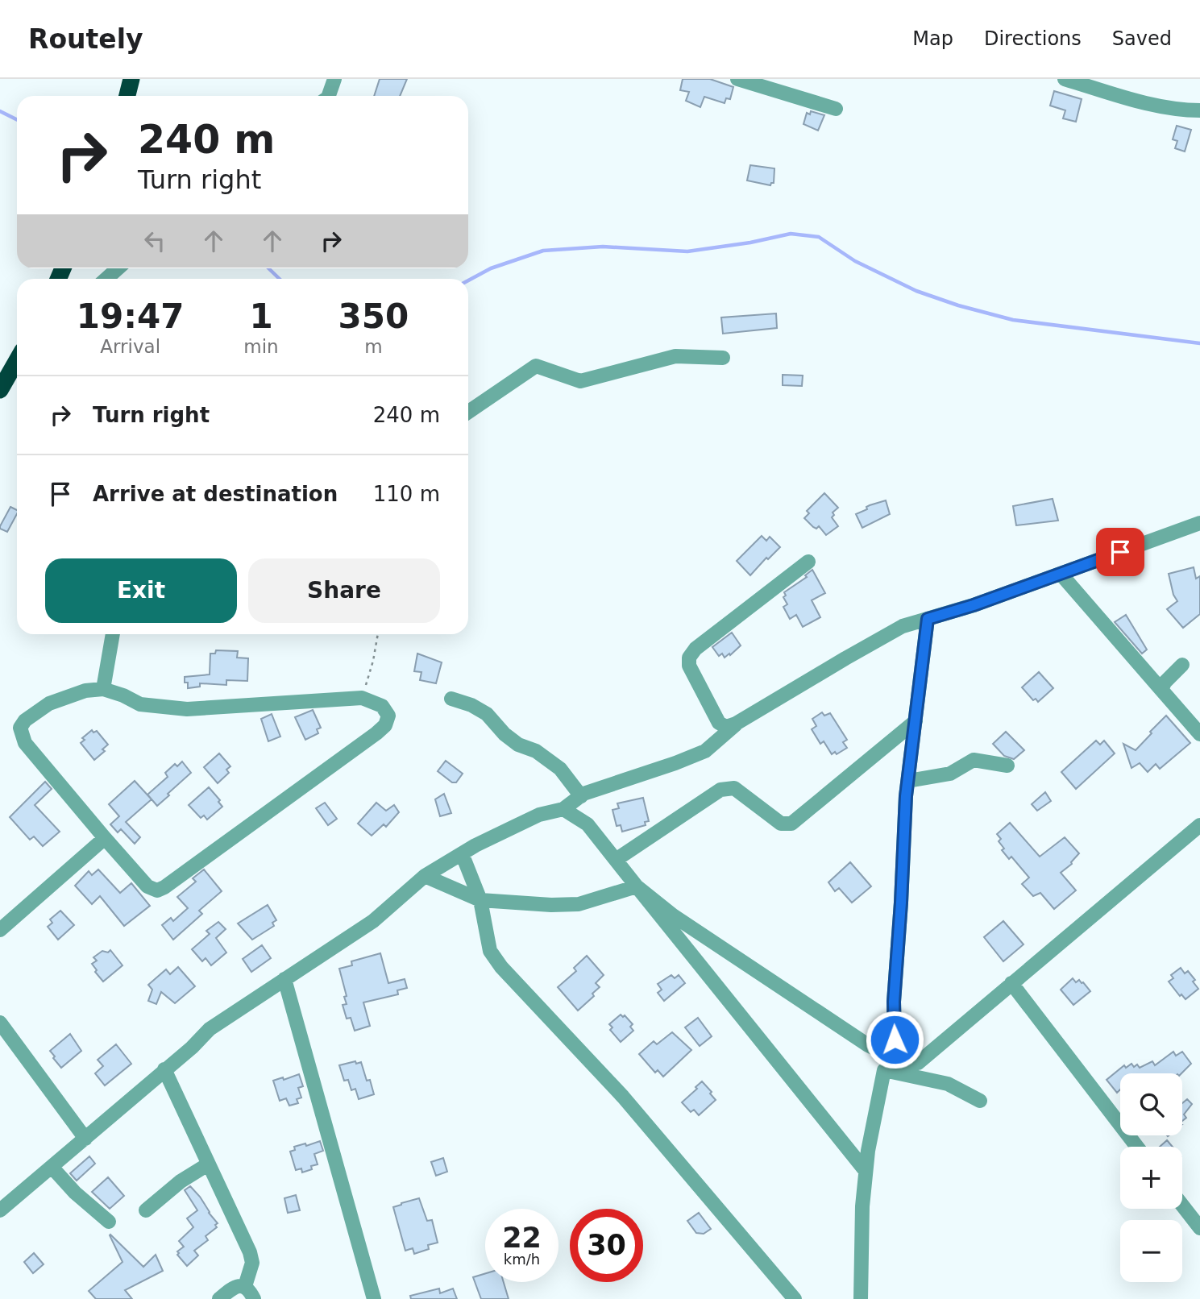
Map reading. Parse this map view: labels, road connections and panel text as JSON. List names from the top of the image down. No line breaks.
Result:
{"page":{"header":"Routely","nav":["Map","Directions","Saved"],"turn":["240 m","Turn right"],"eta":["19:47","Arrival","1","min","350","m"],"list":[{"name":"Turn right","value":"240 m"},{"name":"Arrive at destination","value":"110 m"}],"buttons":["Exit","Share"],"map_buttons":["+","−"],"speed":"22 km/h","limit":"30"}}
